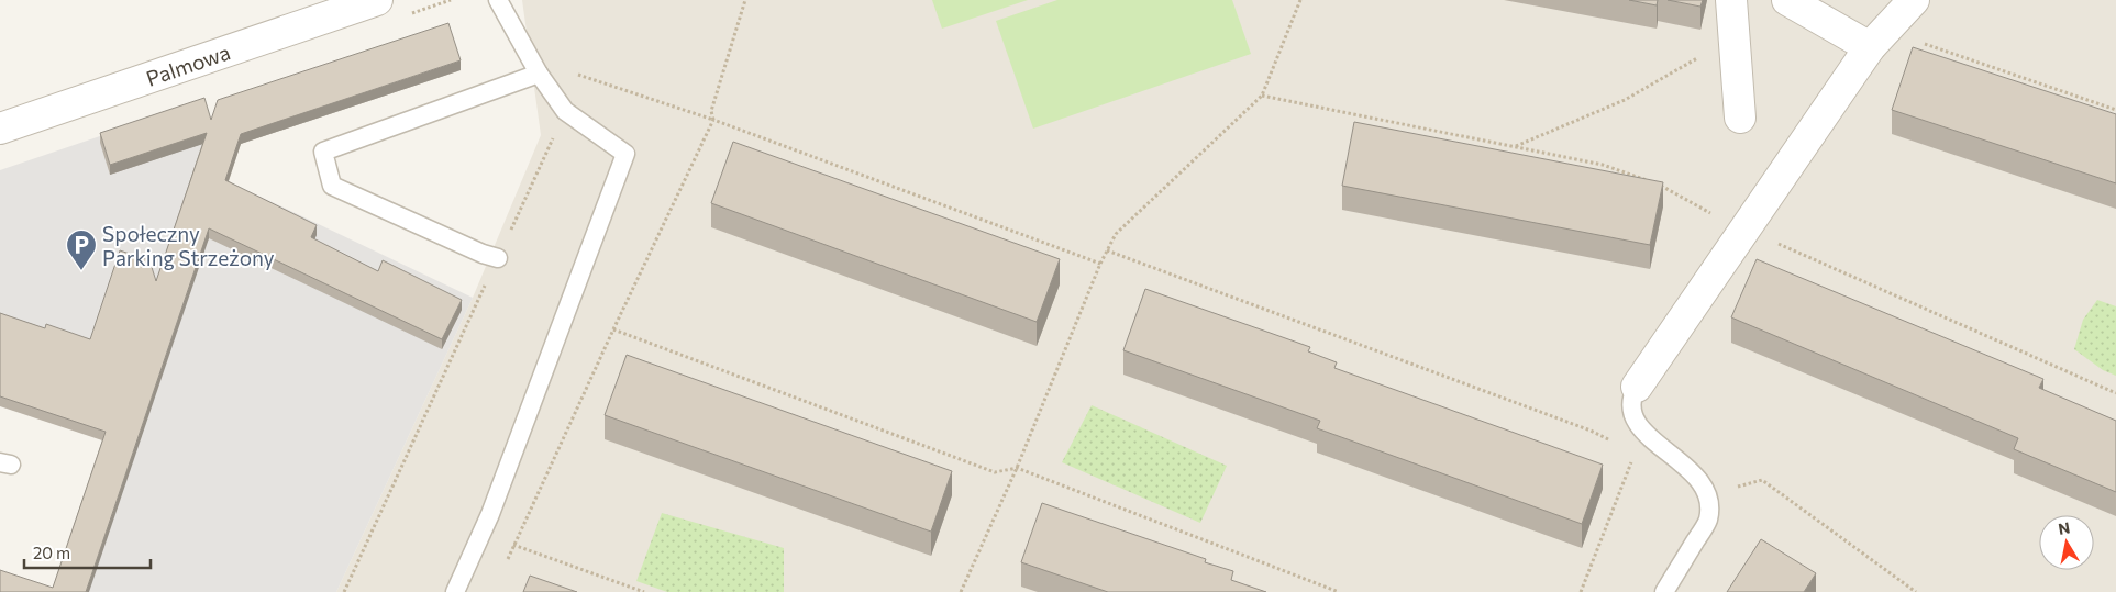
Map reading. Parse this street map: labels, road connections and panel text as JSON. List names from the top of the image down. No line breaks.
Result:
{"streets":{"street":["Palmowa"]},"places":{"parking":["Społeczny Parking Strzeżony"]},"scale_bar":"20 m","north":"top"}
